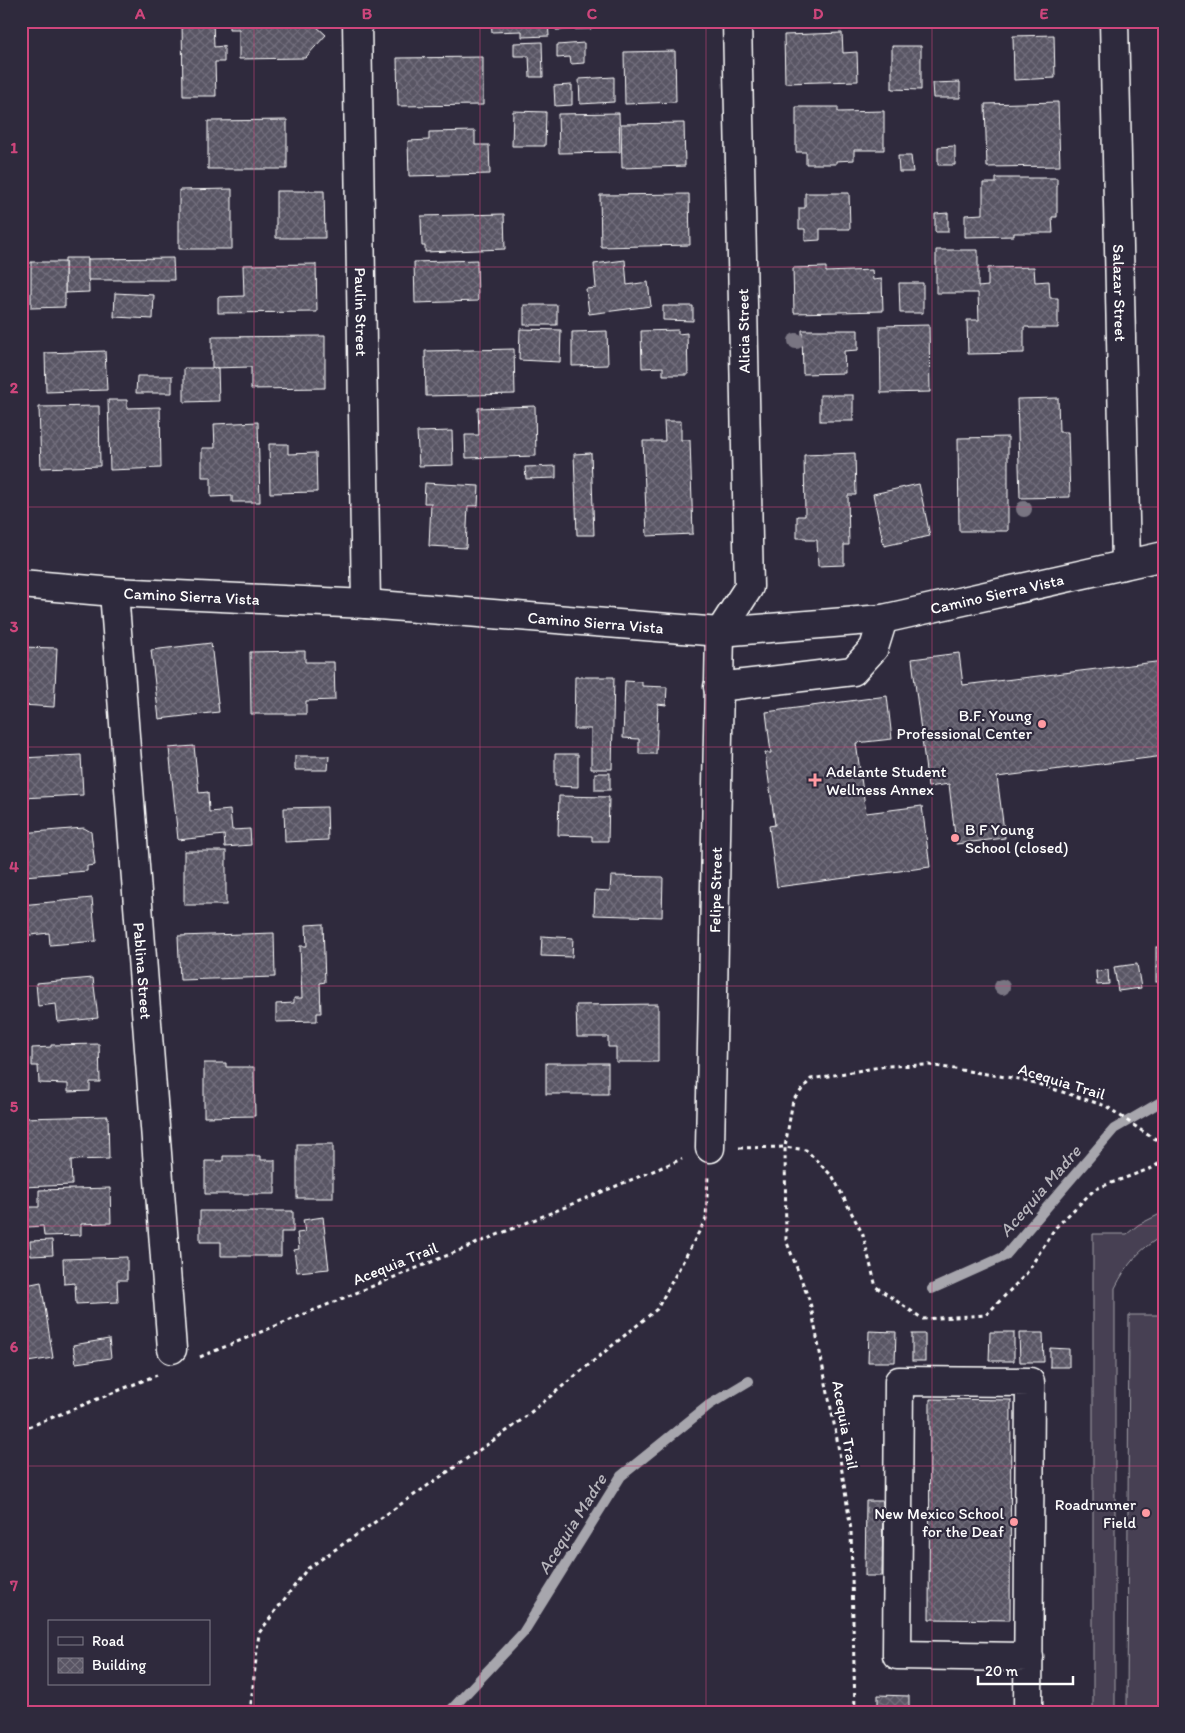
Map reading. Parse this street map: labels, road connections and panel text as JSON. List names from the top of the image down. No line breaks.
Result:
{"streets":{"street":["Salazar Street","Paulin Street","Alicia Street","Camino Sierra Vista","Felipe Street","Pablina Street"],"path":["Acequia Trail"]},"crossings":[["Salazar Street","Camino Sierra Vista"],["Paulin Street","Camino Sierra Vista"],["Alicia Street","Camino Sierra Vista"],["Alicia Street","Felipe Street"],["Camino Sierra Vista","Felipe Street"],["Camino Sierra Vista","Pablina Street"],["Felipe Street","Acequia Trail"],["Pablina Street","Acequia Trail"]],"water":["Acequia Madre"],"places":{"other":["B.F. Young Professional Center","B F Young School (closed)","Roadrunner Field","New Mexico School for the Deaf"],"health":["Adelante Student Wellness Annex"]},"legend":["Road","Building"],"scale_bar":"20 m","grid":{"columns":["A","B","C","D","E"],"rows":["1","2","3","4","5","6","7"]}}
